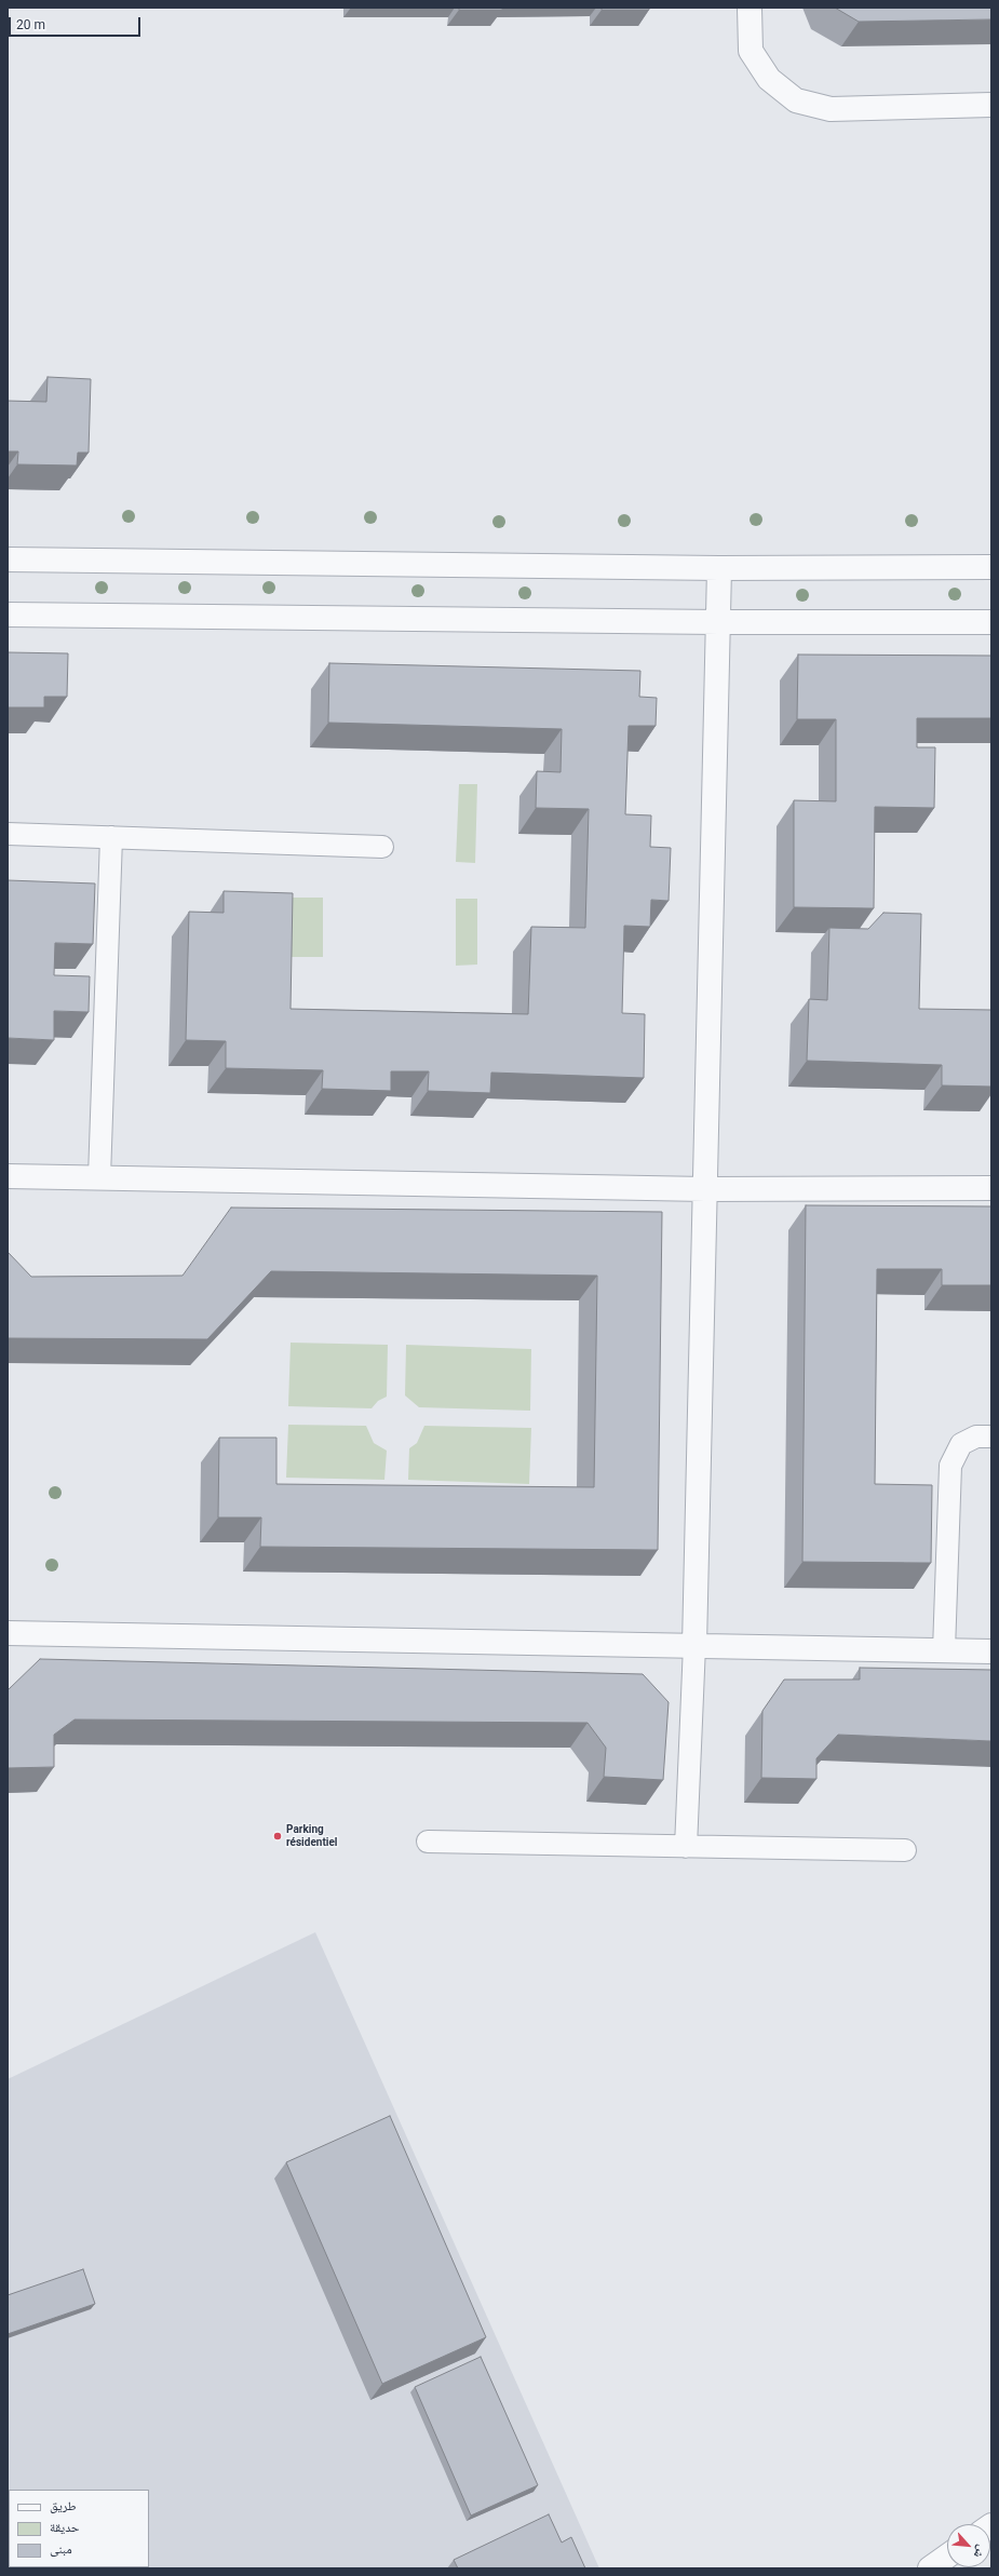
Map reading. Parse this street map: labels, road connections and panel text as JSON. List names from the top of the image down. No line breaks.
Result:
{"places":["Parking résidentiel"],"legend":["طريق","حديقة","مبنى"],"scale_bar":"20 m","north":"bottom right"}
